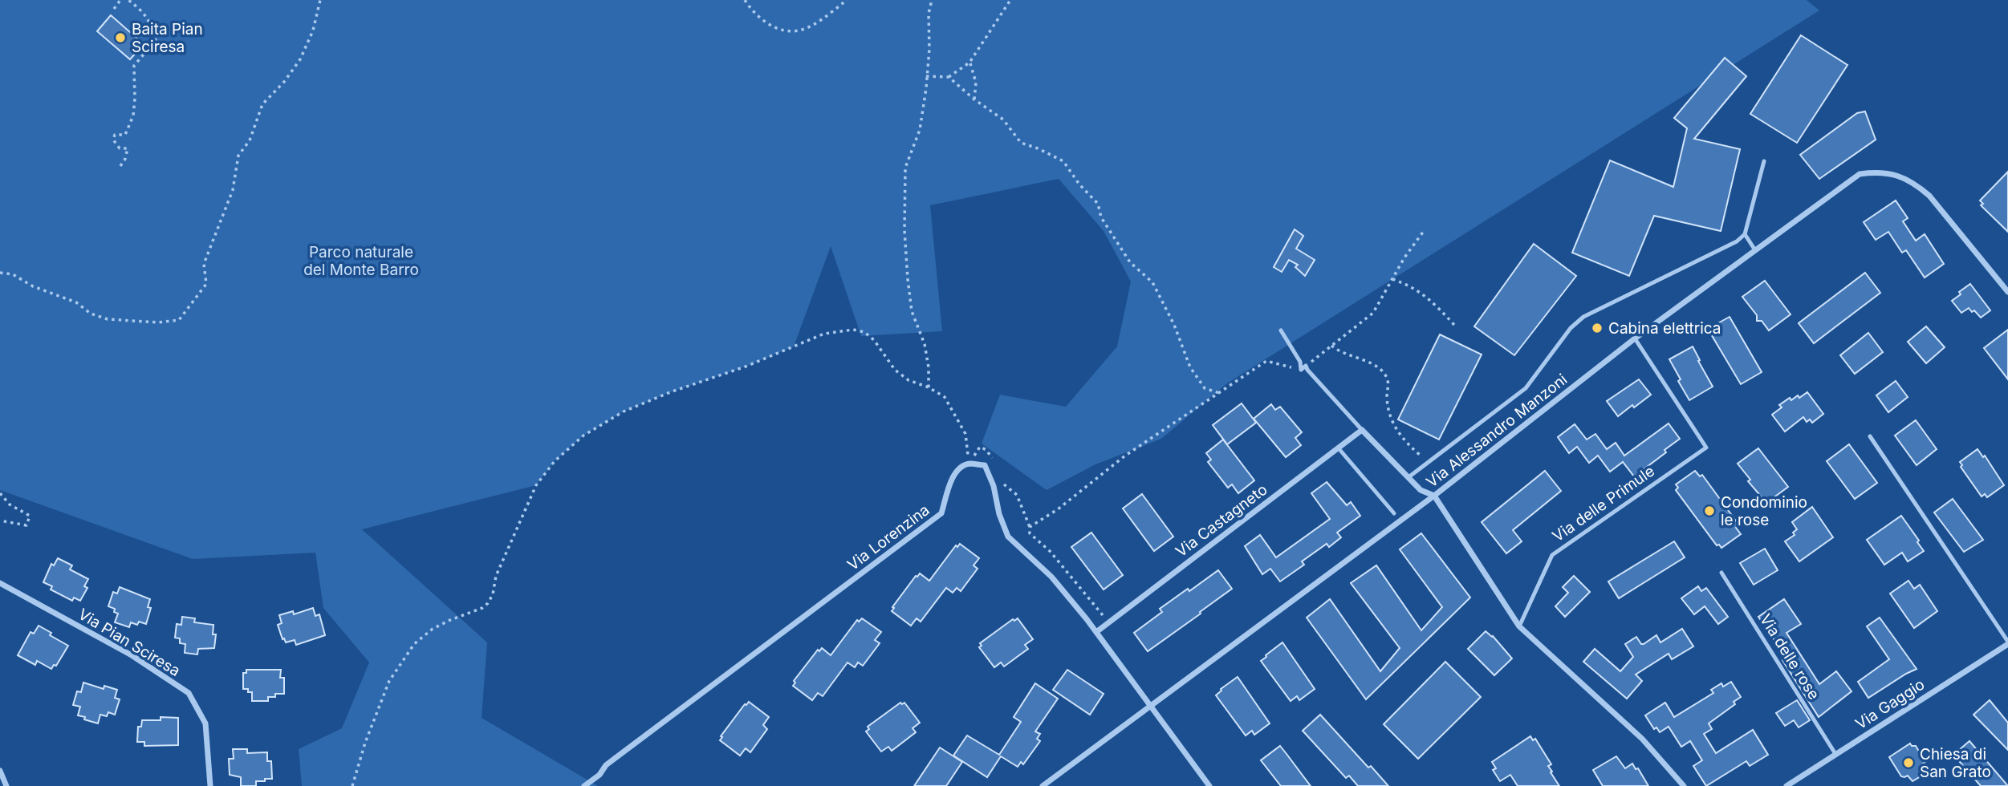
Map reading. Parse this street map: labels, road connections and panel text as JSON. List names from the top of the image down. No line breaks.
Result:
{"streets":{"street":["Via Alessandro Manzoni","Via Castagneto","Via Lorenzina","Via Pian Sciresa","Via Gaggio"],"lane":["Via delle Primule","Via delle rose"]},"crossings":[["Via Alessandro Manzoni","Via delle Primule"],["Via delle rose","Via Gaggio"]],"parks":["Parco naturale del Monte Barro"],"places":["Baita Pian Sciresa","Cabina elettrica","Condominio le rose","Chiesa di San Grato"]}
